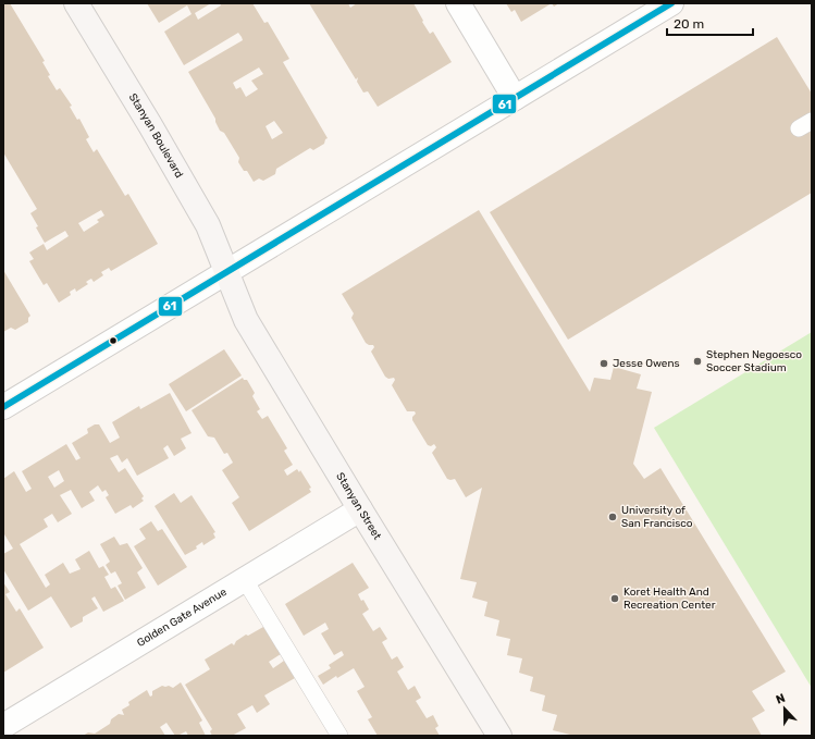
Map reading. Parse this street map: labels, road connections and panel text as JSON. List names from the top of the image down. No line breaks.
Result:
{"streets":{"main road":["Stanyan Boulevard","Stanyan Street"],"street":["Golden Gate Avenue"]},"crossings":[["Stanyan Boulevard","Stanyan Street"],["Stanyan Street","Golden Gate Avenue"]],"places":["Stephen Negoesco Soccer Stadium","Jesse Owens","University of San Francisco","Koret Health And Recreation Center"],"lines":["transit line 61"],"scale_bar":"20 m","north":"top"}
